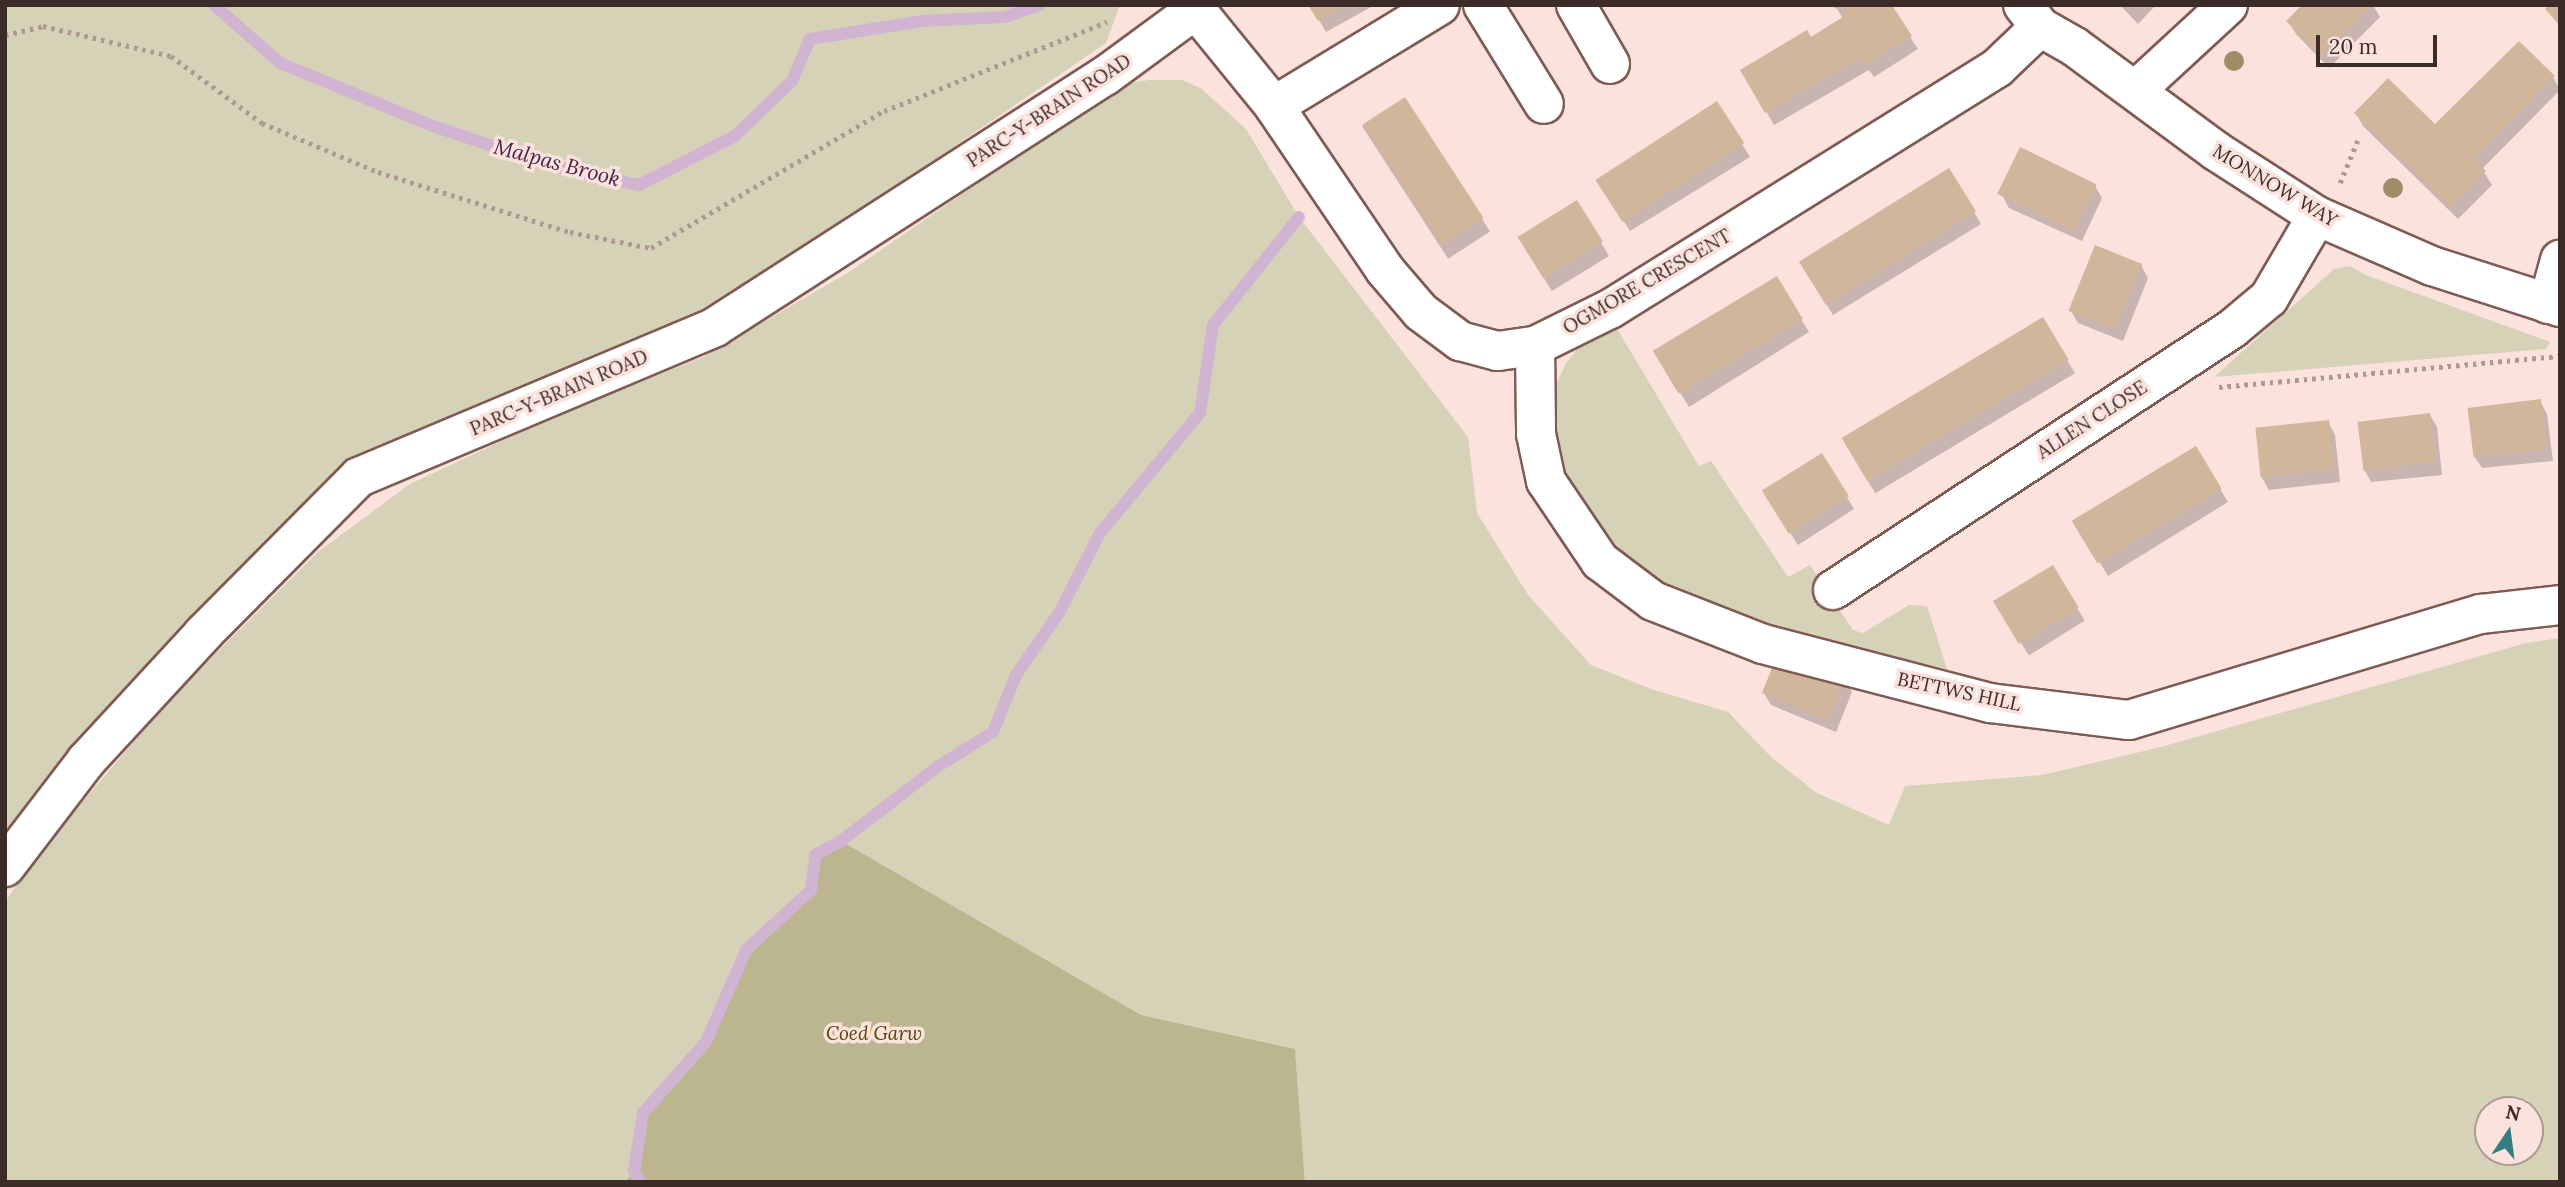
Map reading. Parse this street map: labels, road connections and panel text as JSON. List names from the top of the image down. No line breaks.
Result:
{"streets":{"street":["PARC-Y-BRAIN ROAD","MONNOW WAY","OGMORE CRESCENT","ALLEN CLOSE","BETTWS HILL"]},"crossings":[["PARC-Y-BRAIN ROAD","OGMORE CRESCENT"],["MONNOW WAY","OGMORE CRESCENT"],["MONNOW WAY","ALLEN CLOSE"],["OGMORE CRESCENT","BETTWS HILL"]],"water":["Malpas Brook"],"parks":["Coed Garw"],"scale_bar":"20 m","north":"top"}
